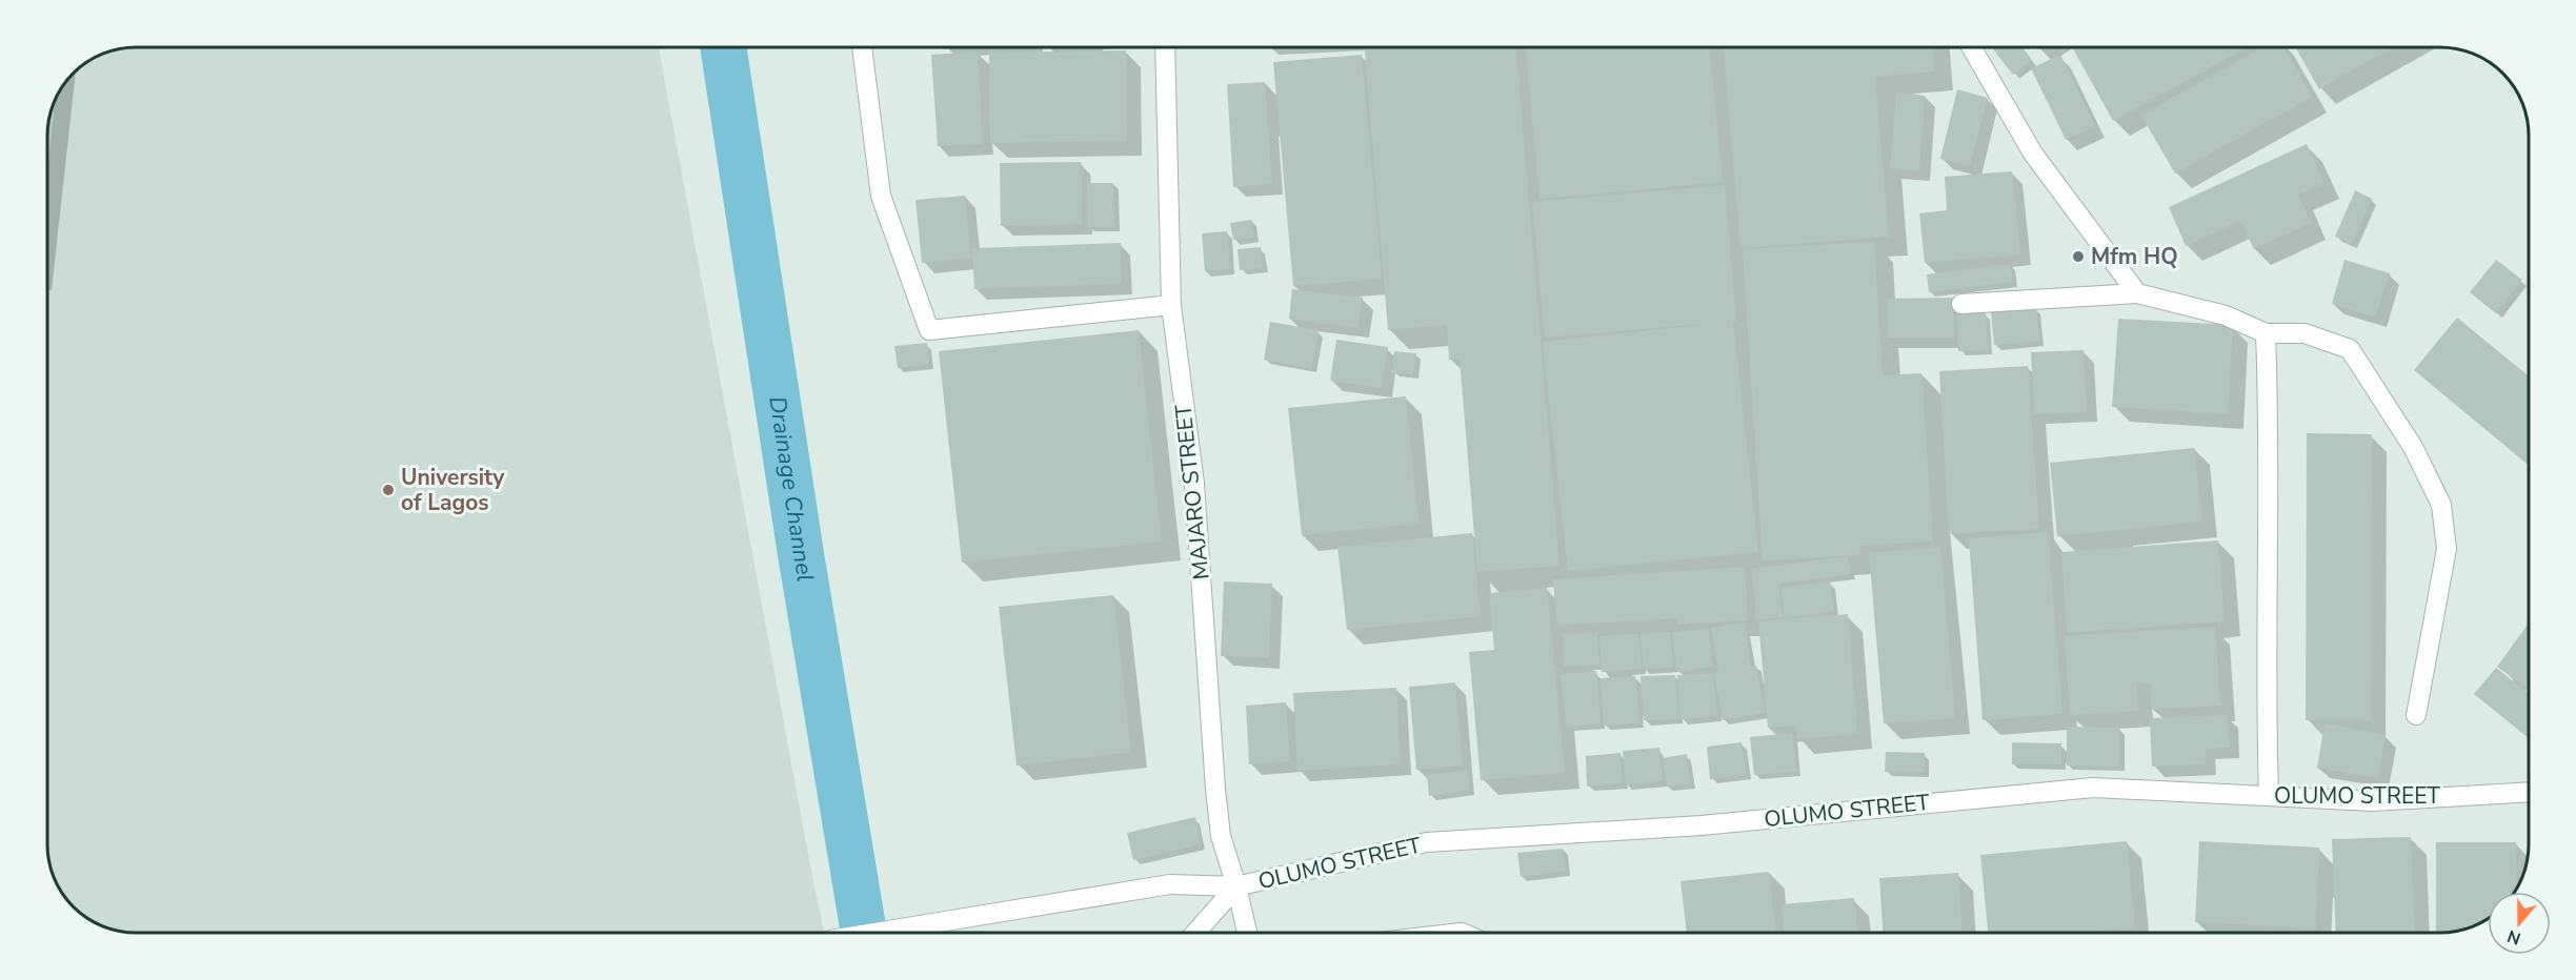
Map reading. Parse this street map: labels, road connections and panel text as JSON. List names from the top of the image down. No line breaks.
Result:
{"streets":{"street":["MAJARO STREET","OLUMO STREET"]},"crossings":[["MAJARO STREET","OLUMO STREET"]],"water":["Drainage Channel"],"places":["Mfm HQ","University of Lagos"],"north":"bottom"}
